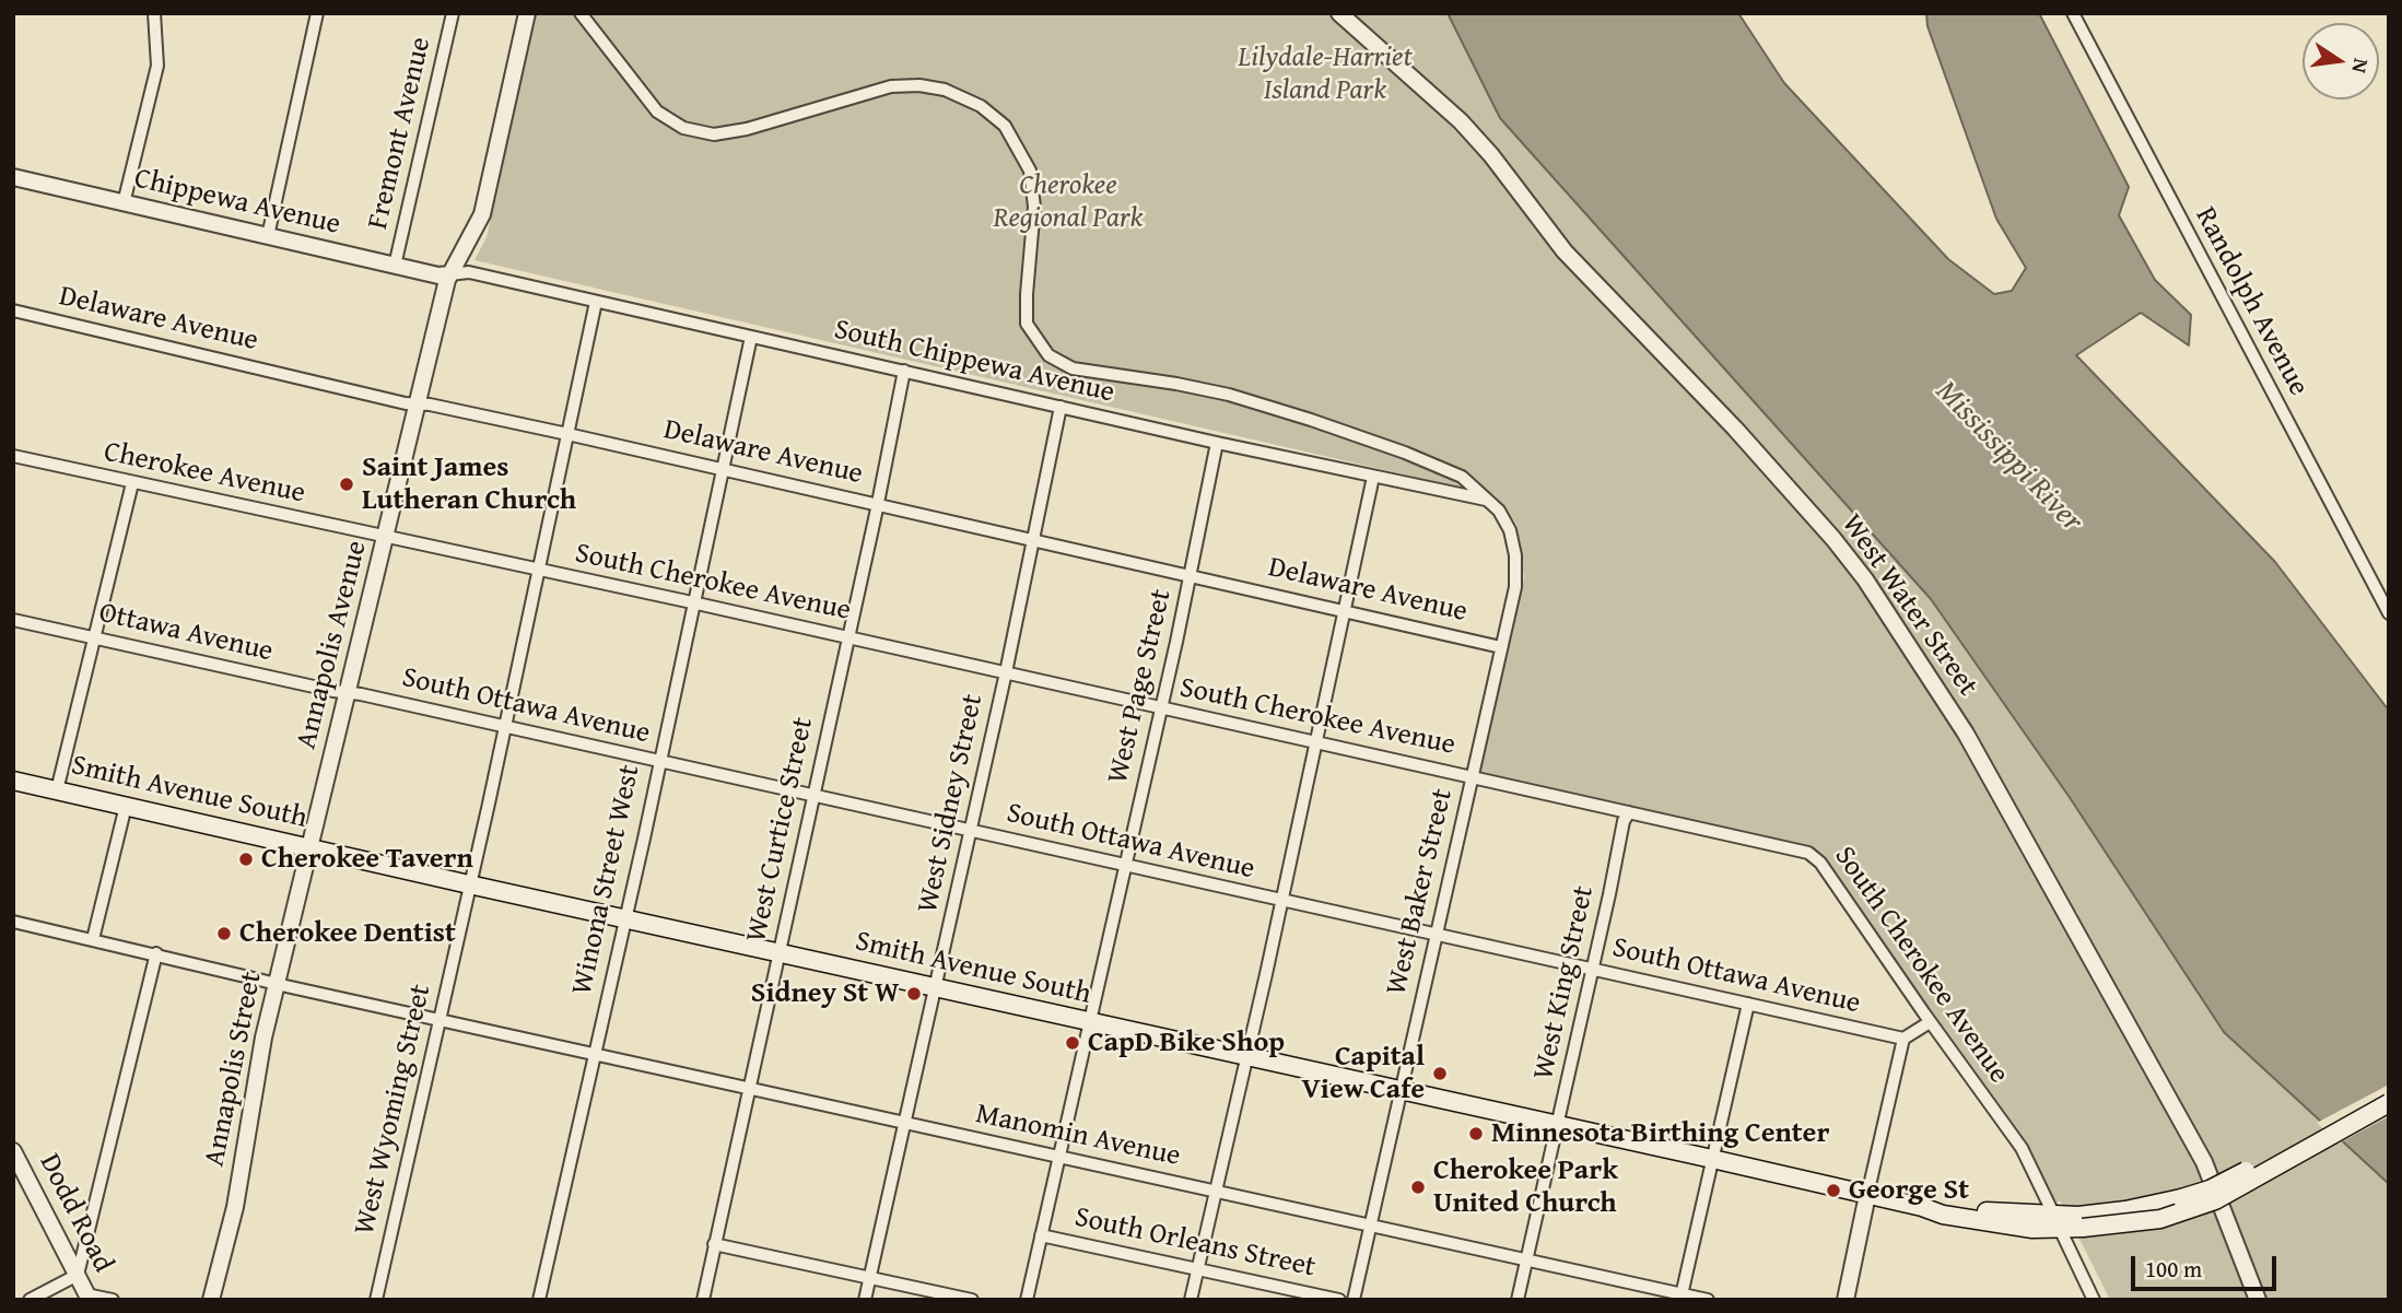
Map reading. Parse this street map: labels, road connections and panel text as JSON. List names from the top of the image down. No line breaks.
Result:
{"streets":{"main road":["Smith Avenue South"],"street":["Fremont Avenue","Chippewa Avenue","Randolph Avenue","Delaware Avenue","South Chippewa Avenue","Cherokee Avenue","South Cherokee Avenue","West Water Street","Ottawa Avenue","Annapolis Avenue","West Page Street","South Ottawa Avenue","West Sidney Street","West Curtice Street","Winona Street West","West Baker Street","West King Street","Annapolis Street","West Wyoming Street","Manomin Avenue","Dodd Road","South Orleans Street"]},"crossings":[["Fremont Avenue","Chippewa Avenue"],["Chippewa Avenue","South Chippewa Avenue"],["Chippewa Avenue","Annapolis Avenue"],["Delaware Avenue","Annapolis Avenue"],["Delaware Avenue","West Page Street"],["Delaware Avenue","West Sidney Street"],["Delaware Avenue","West Curtice Street"],["Delaware Avenue","Winona Street West"],["Delaware Avenue","West Baker Street"],["Delaware Avenue","West Wyoming Street"],["South Chippewa Avenue","Annapolis Avenue"],["South Chippewa Avenue","West Page Street"],["South Chippewa Avenue","West Sidney Street"],["South Chippewa Avenue","West Curtice Street"],["South Chippewa Avenue","Winona Street West"],["South Chippewa Avenue","West Baker Street"],["South Chippewa Avenue","West Wyoming Street"],["Cherokee Avenue","South Cherokee Avenue"],["Cherokee Avenue","Annapolis Avenue"],["South Cherokee Avenue","Annapolis Avenue"],["South Cherokee Avenue","West Page Street"],["South Cherokee Avenue","Smith Avenue South"],["South Cherokee Avenue","West Sidney Street"],["South Cherokee Avenue","West Curtice Street"],["South Cherokee Avenue","Winona Street West"],["South Cherokee Avenue","West Baker Street"],["South Cherokee Avenue","West King Street"],["South Cherokee Avenue","West Wyoming Street"],["Ottawa Avenue","Annapolis Avenue"],["Ottawa Avenue","South Ottawa Avenue"],["Annapolis Avenue","South Ottawa Avenue"],["Annapolis Avenue","Smith Avenue South"],["Annapolis Avenue","Annapolis Street"],["West Page Street","South Ottawa Avenue"],["West Page Street","Smith Avenue South"],["West Page Street","Manomin Avenue"],["West Page Street","South Orleans Street"],["South Ottawa Avenue","West Sidney Street"],["South Ottawa Avenue","West Curtice Street"],["South Ottawa Avenue","Winona Street West"],["South Ottawa Avenue","West Baker Street"],["South Ottawa Avenue","West King Street"],["South Ottawa Avenue","West Wyoming Street"],["Smith Avenue South","West Sidney Street"],["Smith Avenue South","West Curtice Street"],["Smith Avenue South","Winona Street West"],["Smith Avenue South","West Baker Street"],["Smith Avenue South","West King Street"],["Smith Avenue South","Annapolis Street"],["Smith Avenue South","West Wyoming Street"],["West Sidney Street","Manomin Avenue"],["West Curtice Street","Manomin Avenue"],["Winona Street West","Manomin Avenue"],["West Baker Street","Manomin Avenue"],["West King Street","Manomin Avenue"],["Annapolis Street","Manomin Avenue"],["West Wyoming Street","Manomin Avenue"]],"water":["Mississippi River"],"parks":["Lilydale-Harriet Island Park","Cherokee Regional Park"],"places":["Saint James Lutheran Church","Cherokee Tavern","Cherokee Dentist","Sidney St W","CapD Bike Shop","Capital View Cafe","Minnesota Birthing Center","Cherokee Park United Church","George St"],"scale_bar":"100 m","north":"right"}
